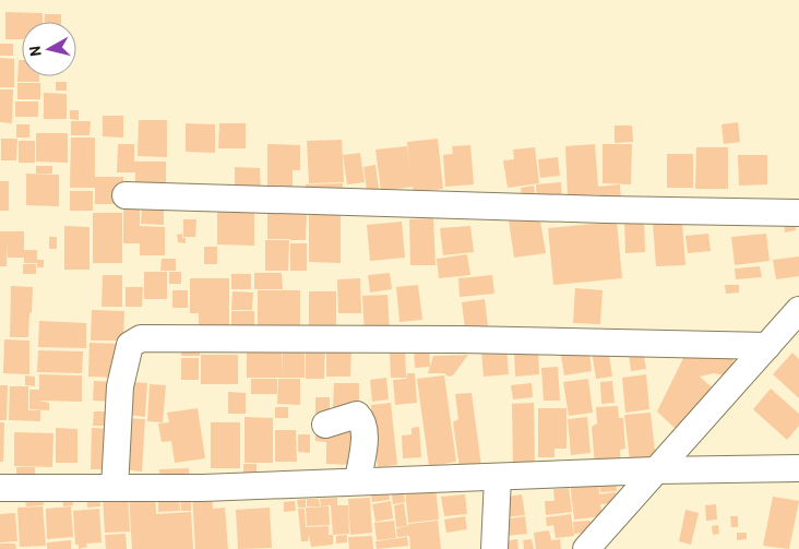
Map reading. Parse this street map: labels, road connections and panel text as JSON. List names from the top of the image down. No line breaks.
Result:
{"north":"left"}
